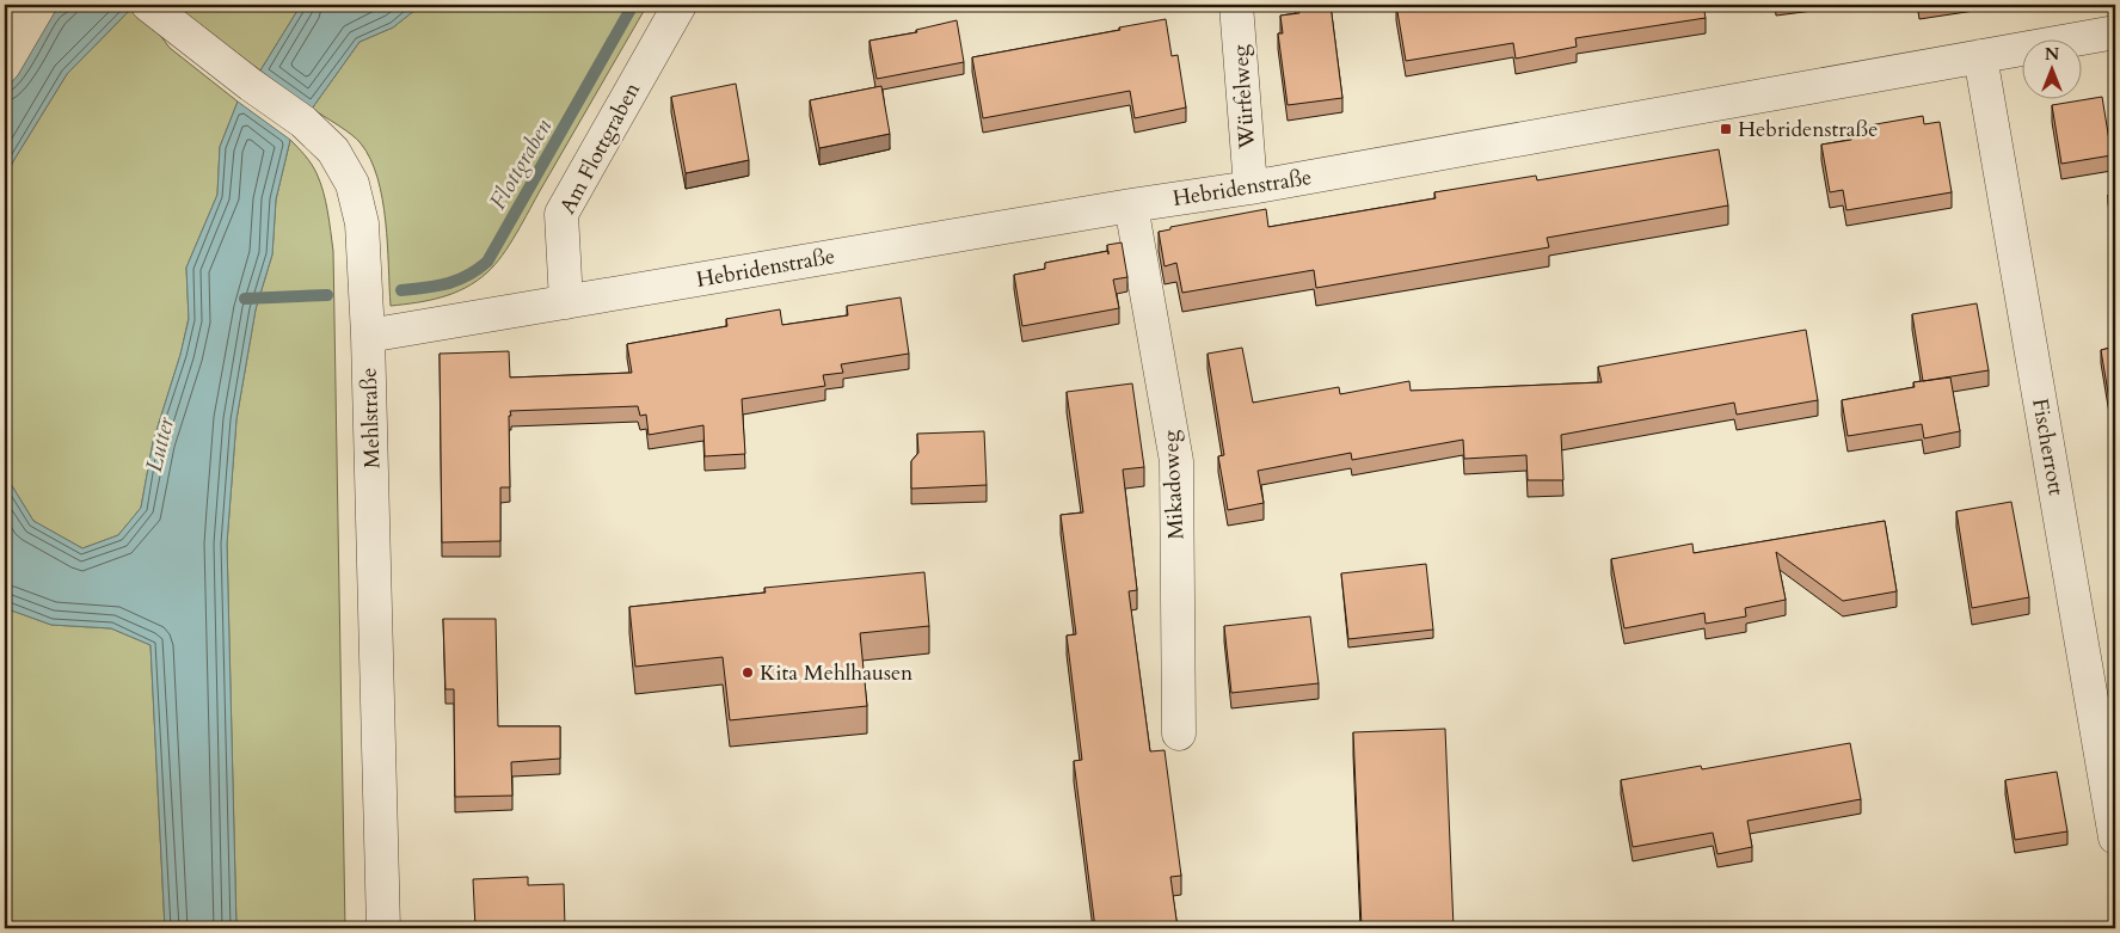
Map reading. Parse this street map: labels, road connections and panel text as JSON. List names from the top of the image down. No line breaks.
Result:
{"streets":{"street":["Würfelweg","Am Flottgraben","Hebridenstraße","Mehlstraße","Fischerrott","Mikadoweg"]},"crossings":[["Würfelweg","Hebridenstraße"],["Am Flottgraben","Hebridenstraße"],["Hebridenstraße","Mehlstraße"],["Hebridenstraße","Fischerrott"],["Hebridenstraße","Mikadoweg"]],"water":["Flottgraben","Lutter"],"places":{"transit":["Hebridenstraße"],"other":["Kita Mehlhausen"]},"north":"top"}
